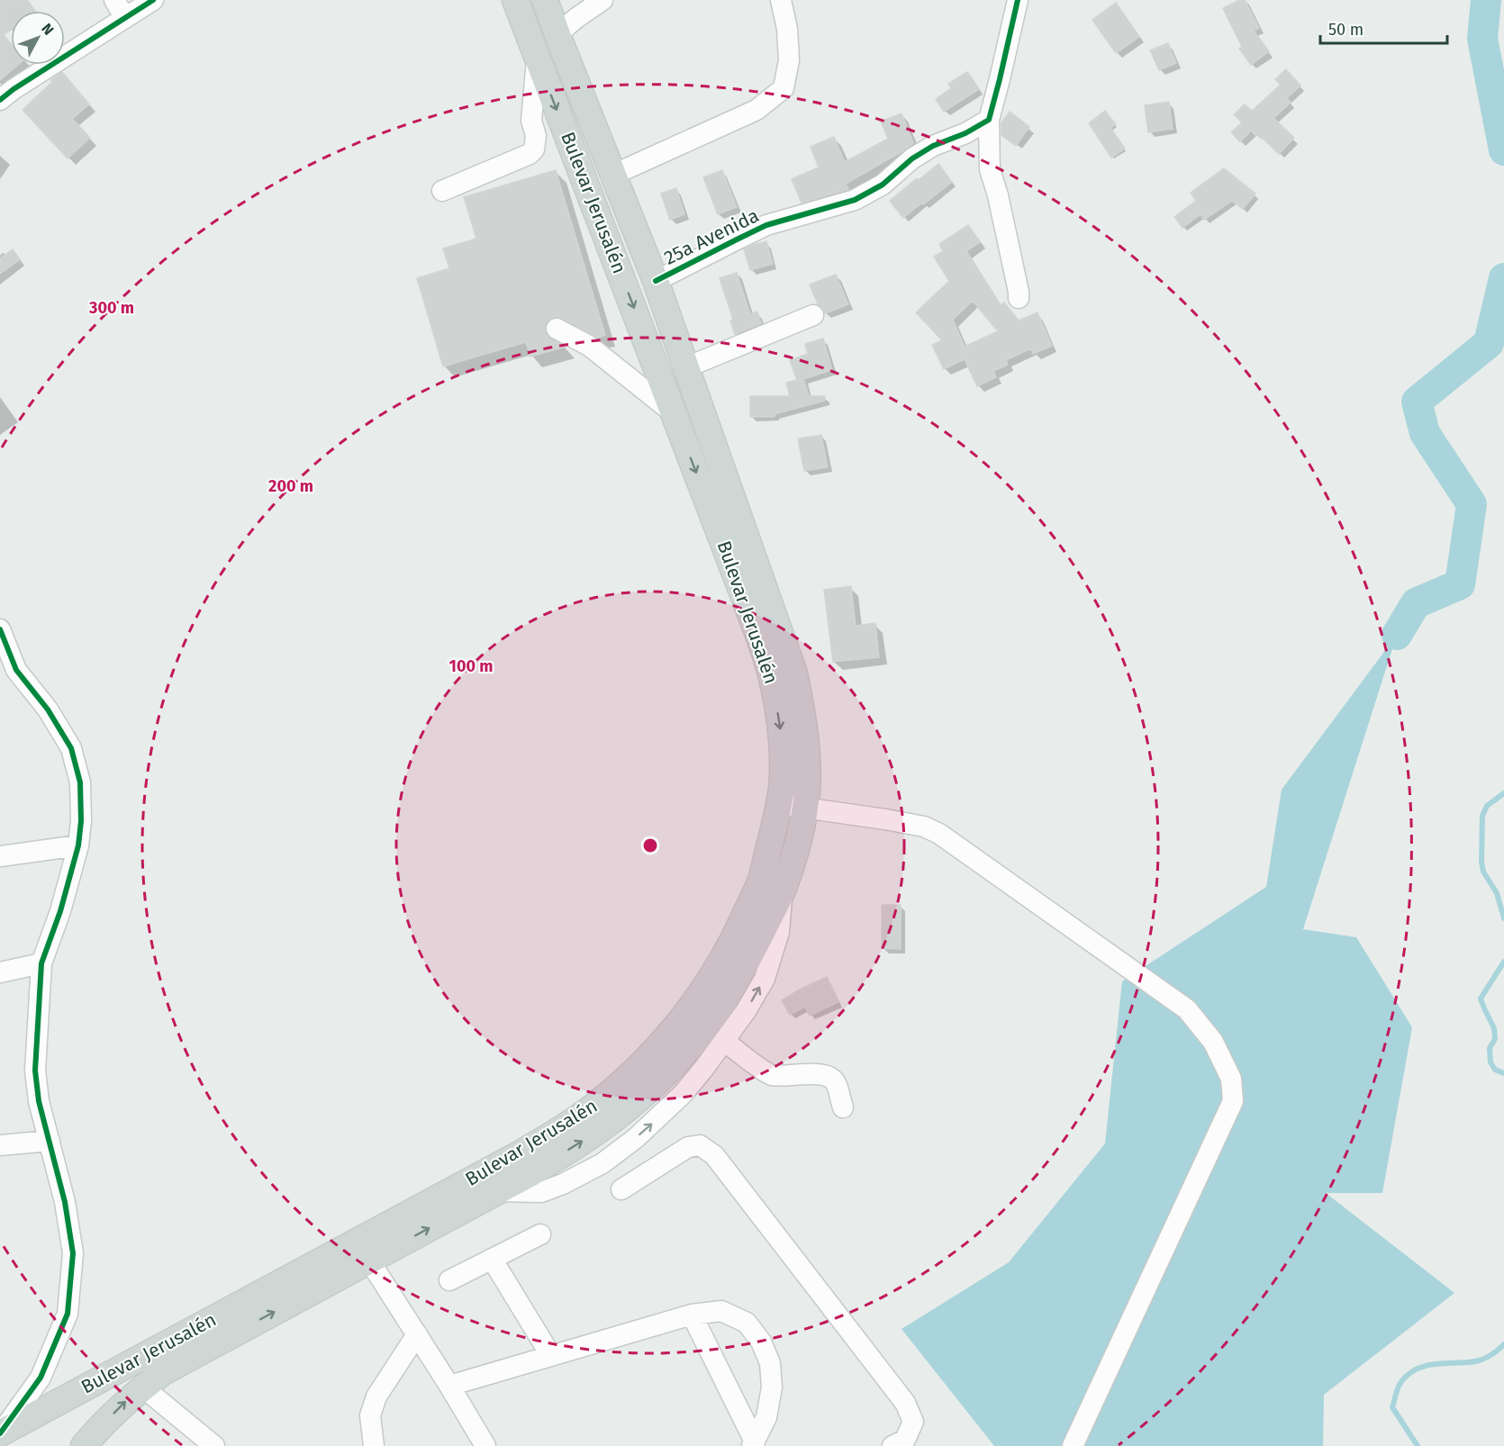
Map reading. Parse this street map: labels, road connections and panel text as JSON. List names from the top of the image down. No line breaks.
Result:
{"streets":{"main road":["Bulevar Jerusalén"],"street":["25a Avenida"]},"crossings":[["Bulevar Jerusalén","25a Avenida"]],"scale_bar":"50 m","north":"top right","rings":["300 m","200 m","100 m"]}
